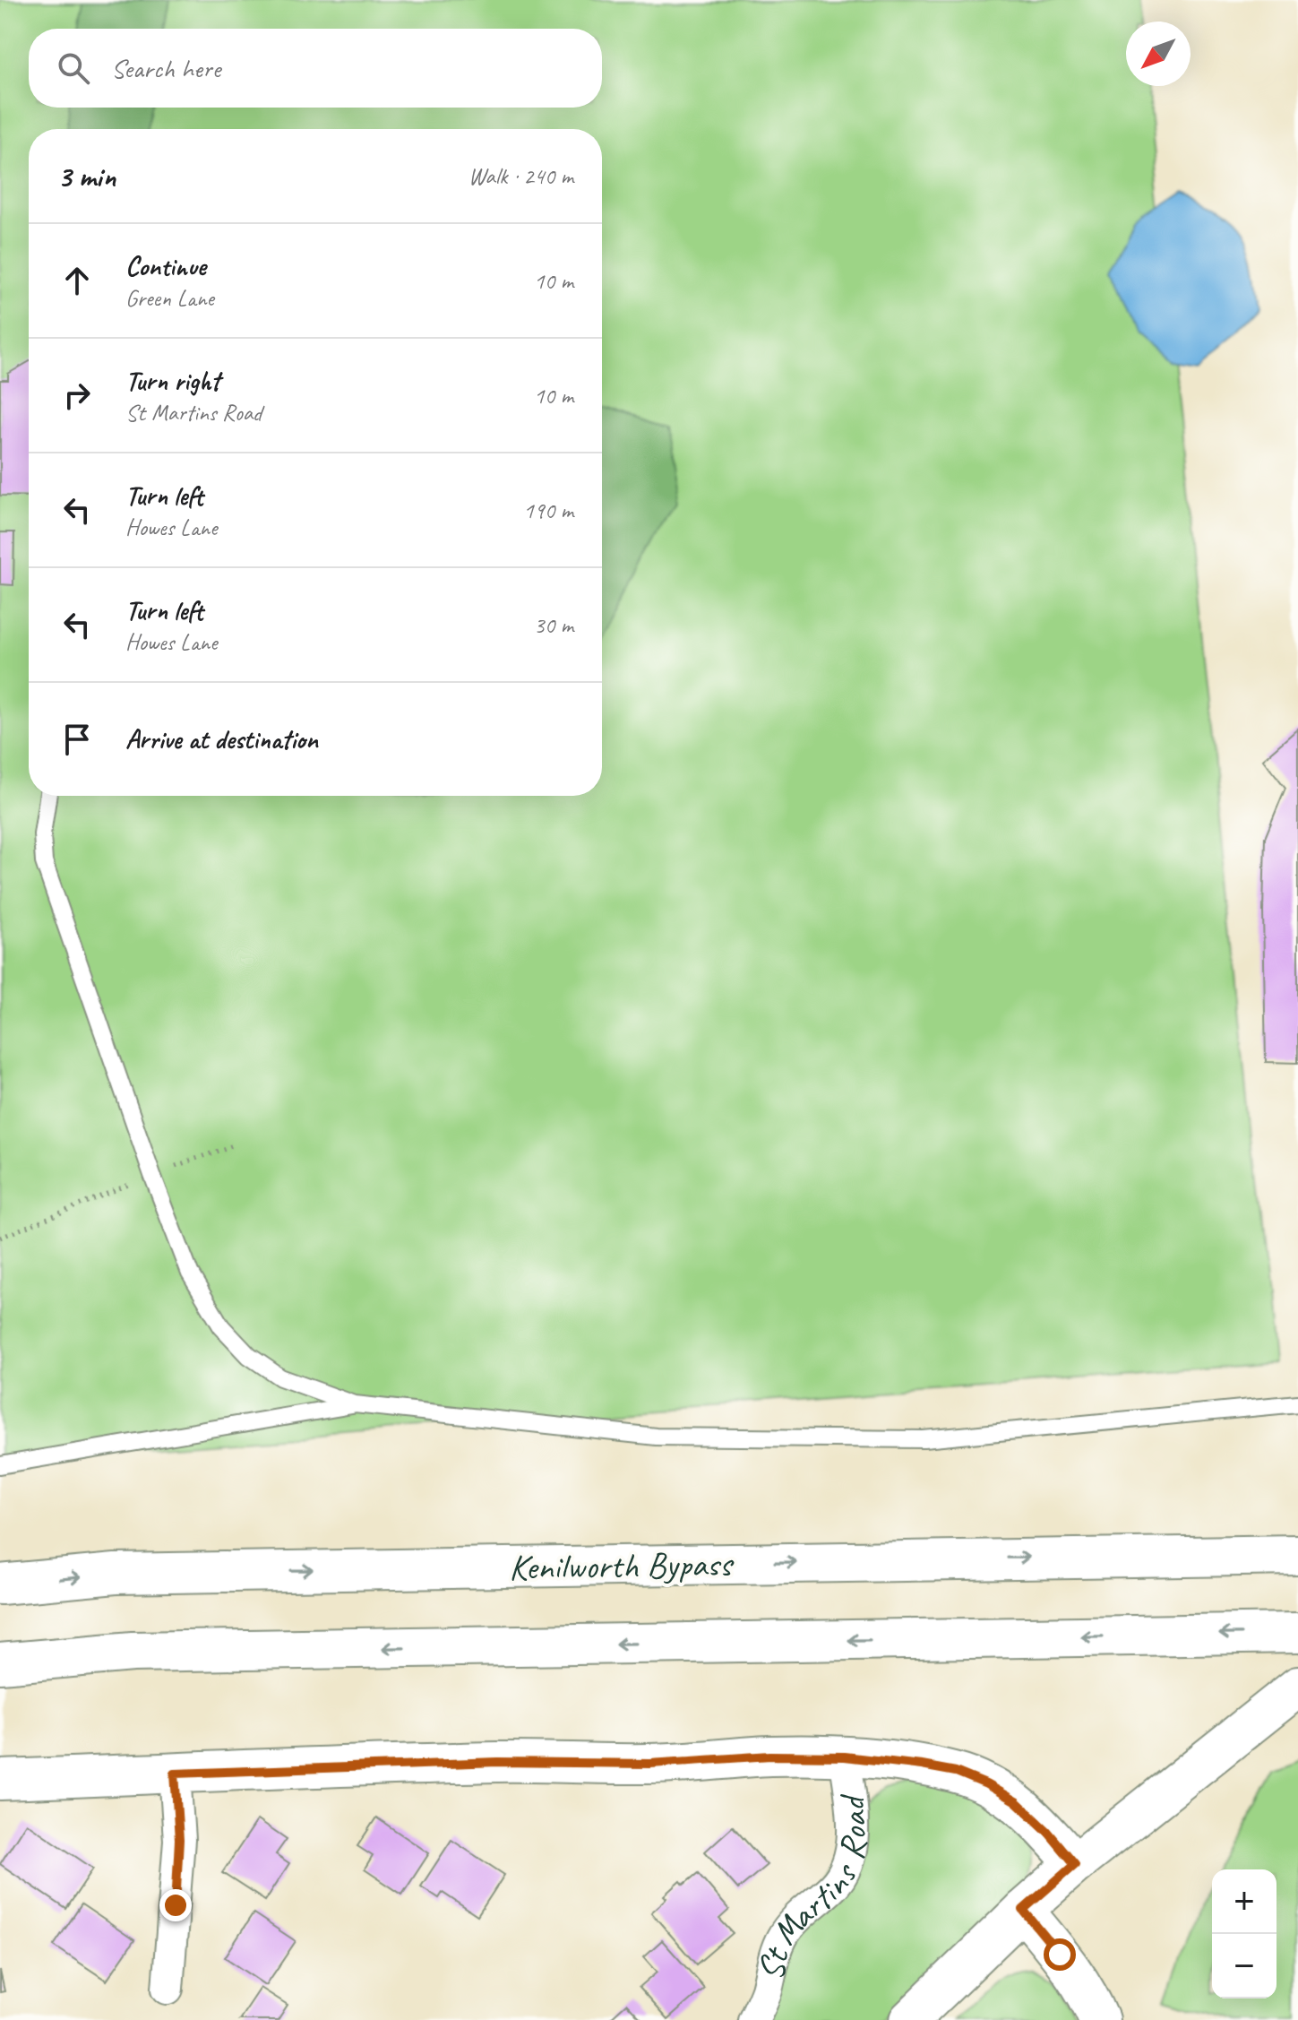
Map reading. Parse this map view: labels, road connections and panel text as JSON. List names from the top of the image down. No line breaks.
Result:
{"streets":{"main road":["Kenilworth Bypass"],"street":["St Martins Road"]},"north":"bottom left","page":{"search":"Search here","heading":["3 min","Walk · 240 m"],"list":[["Continue","Green Lane","10 m"],["Turn right","St Martins Road","10 m"],["Turn left","Howes Lane","190 m"],["Turn left","Howes Lane","30 m"],"Arrive at destination"],"map_buttons":["+","−"]}}
